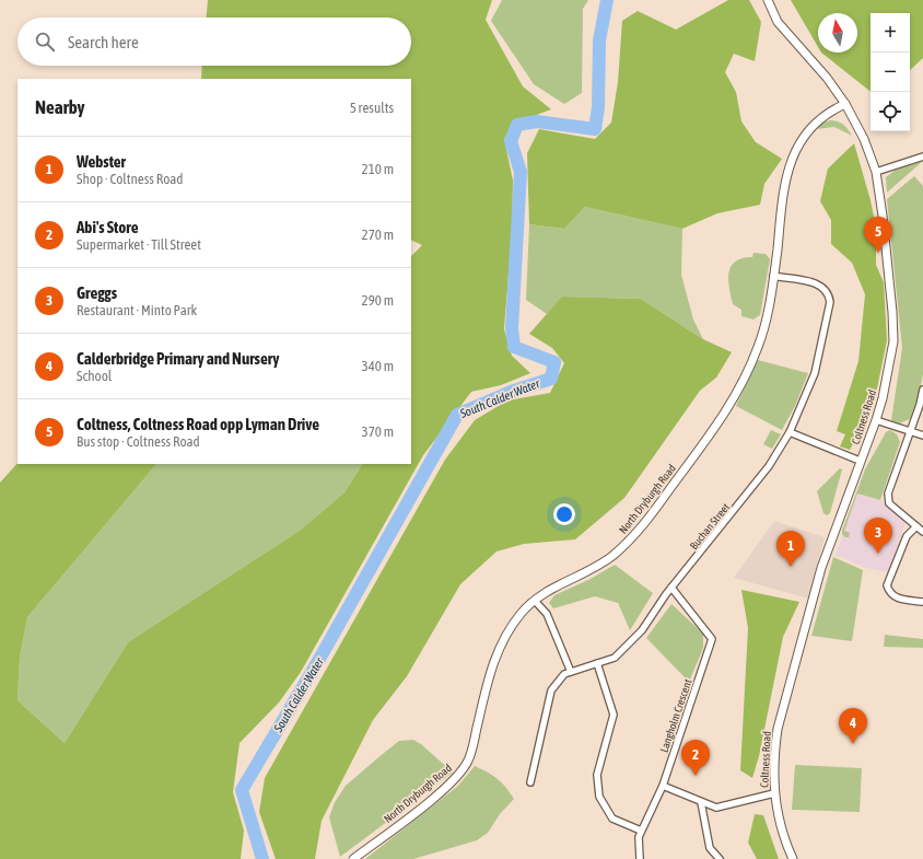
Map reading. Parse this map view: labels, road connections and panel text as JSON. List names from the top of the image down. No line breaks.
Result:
{"streets":{"street":["Coltness Road","North Dryburgh Road","Buchan Street","Langholm Crescent"]},"crossings":[["Coltness Road","North Dryburgh Road"],["North Dryburgh Road","Buchan Street"],["Buchan Street","Langholm Crescent"]],"water":["South Calder Water"],"north":"top","page":{"map_buttons":["+","−"],"search":"Search here","heading":["Nearby","5 results"],"list":[{"mark":"1","name":"Webster","note":"Shop · Coltness Road","value":"210 m"},{"mark":"2","name":"Abi's Store","note":"Supermarket · Till Street","value":"270 m"},{"mark":"3","name":"Greggs","note":"Restaurant · Minto Park","value":"290 m"},{"mark":"4","name":"Calderbridge Primary and Nursery","note":"School","value":"340 m"},{"mark":"5","name":"Coltness, Coltness Road opp Lyman Drive","note":"Bus stop · Coltness Road","value":"370 m"}],"pins":["5","3","1","4","2"]}}
